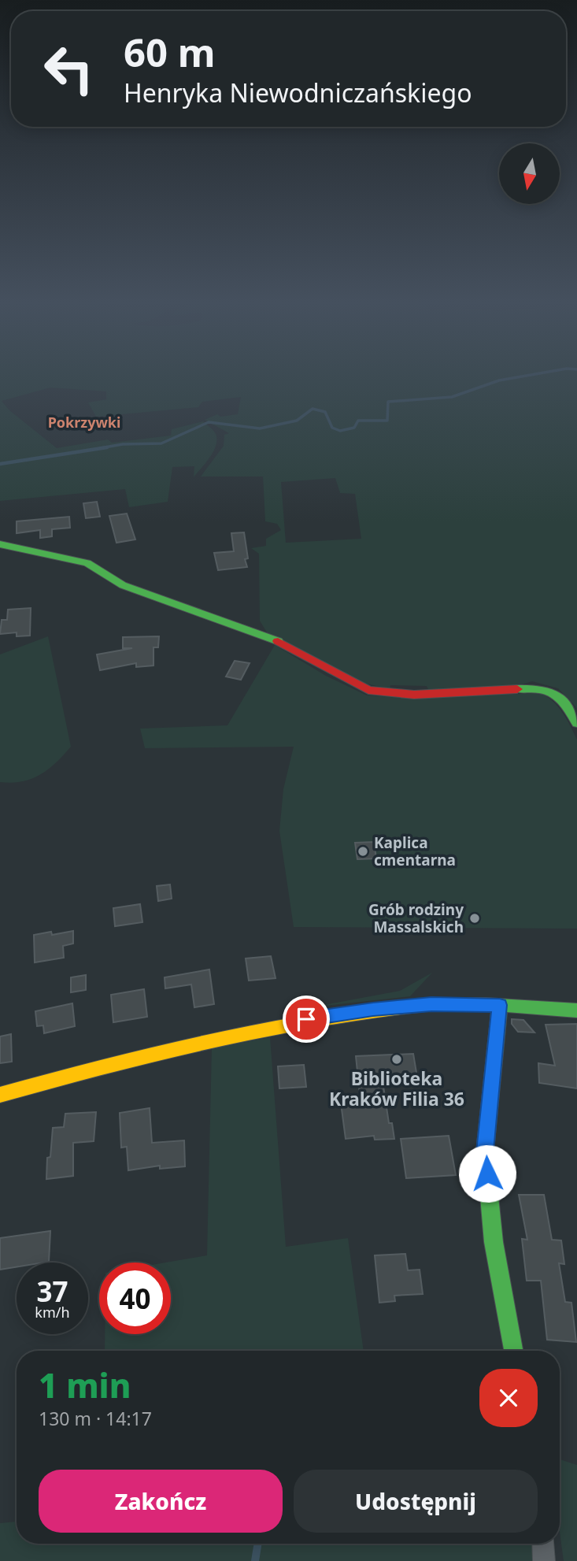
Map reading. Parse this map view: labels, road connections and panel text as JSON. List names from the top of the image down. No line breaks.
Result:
{"districts":["Pokrzywki"],"places":["Kaplica cmentarna","Grób rodziny Massalskich","Biblioteka Kraków Filia 36"],"north":"bottom","page":{"turn":["60 m","Henryka Niewodniczańskiego"],"speed":"37 km/h","limit":"40","heading":["1 min","130 m · 14:17"],"buttons":["Zakończ","Udostępnij"]}}
